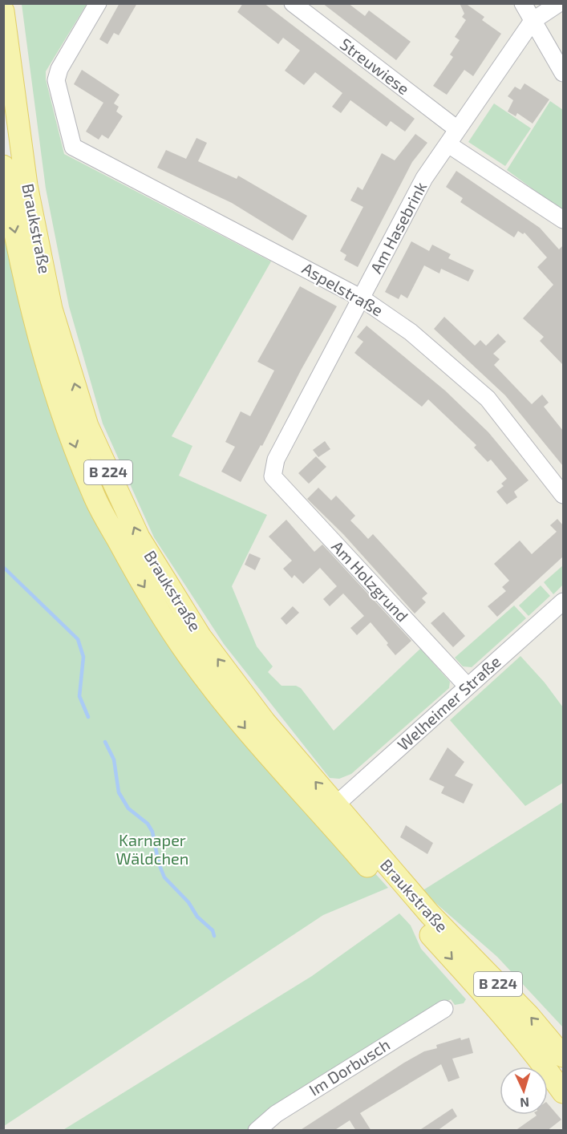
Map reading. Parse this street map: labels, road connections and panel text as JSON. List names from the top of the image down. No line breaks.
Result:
{"streets":{"main road":["Braukstraße","B 224"],"street":["Streuwiese","Am Hasebrink","Aspelstraße","Am Holzgrund","Welheimer Straße","Im Dorbusch"]},"crossings":[["Streuwiese","Am Hasebrink"],["Am Hasebrink","Aspelstraße"],["Am Hasebrink","Am Holzgrund"],["Braukstraße","Welheimer Straße"],["Am Holzgrund","Welheimer Straße"]],"parks":["Karnaper Wäldchen"],"north":"bottom"}
